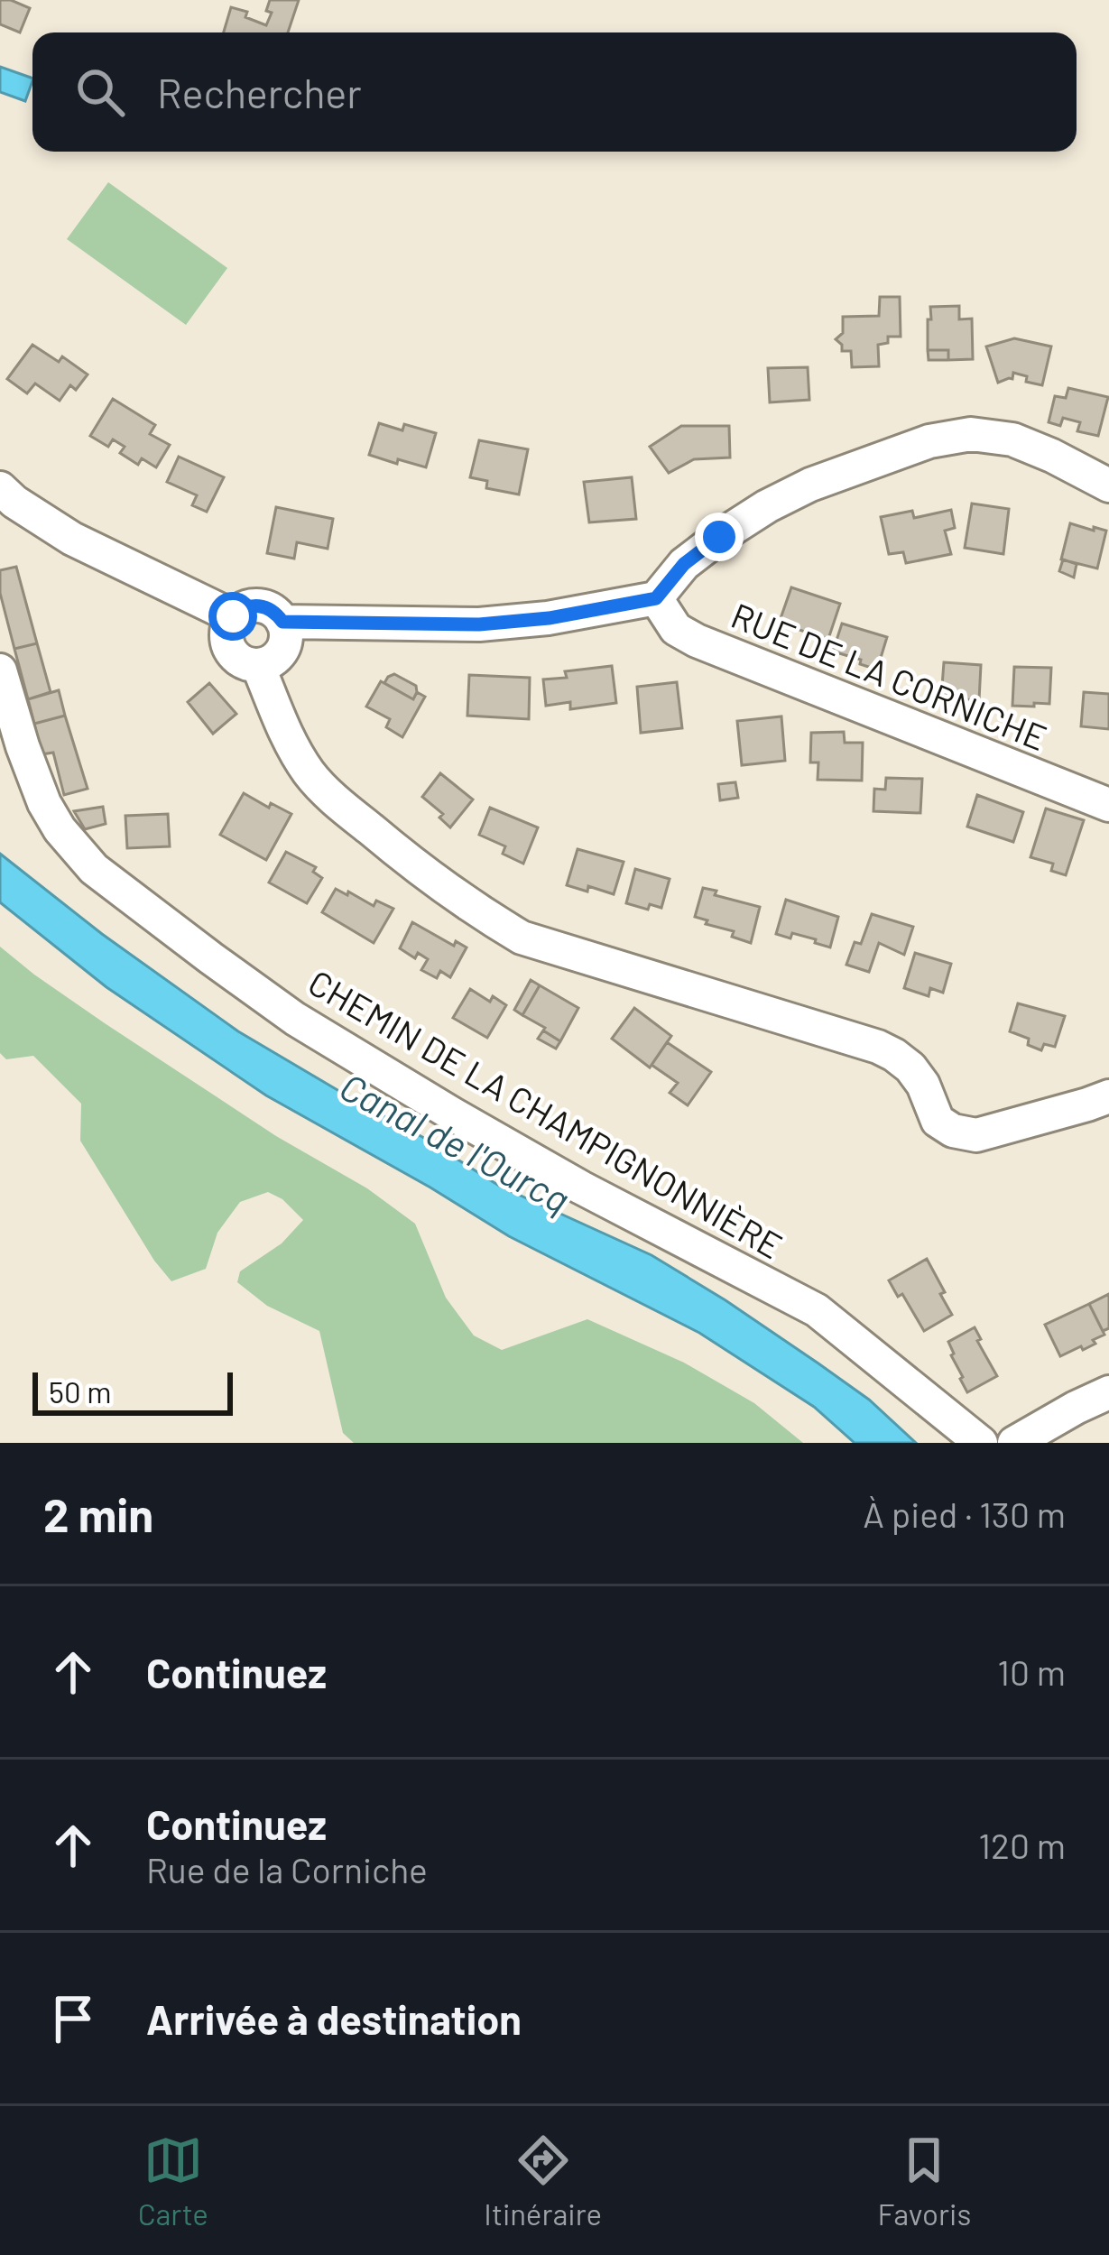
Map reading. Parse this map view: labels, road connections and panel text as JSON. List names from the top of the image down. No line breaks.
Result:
{"streets":{"street":["RUE DE LA CORNICHE","CHEMIN DE LA CHAMPIGNONNIÈRE"]},"water":["Canal de l'Ourcq"],"scale_bar":"50 m","page":{"search":"Rechercher","scale":"50 m","heading":["2 min","À pied · 130 m"],"list":[["Continuez","10 m"],["Continuez","Rue de la Corniche","120 m"],"Arrivée à destination"],"nav":["Carte","Itinéraire","Favoris"]}}
